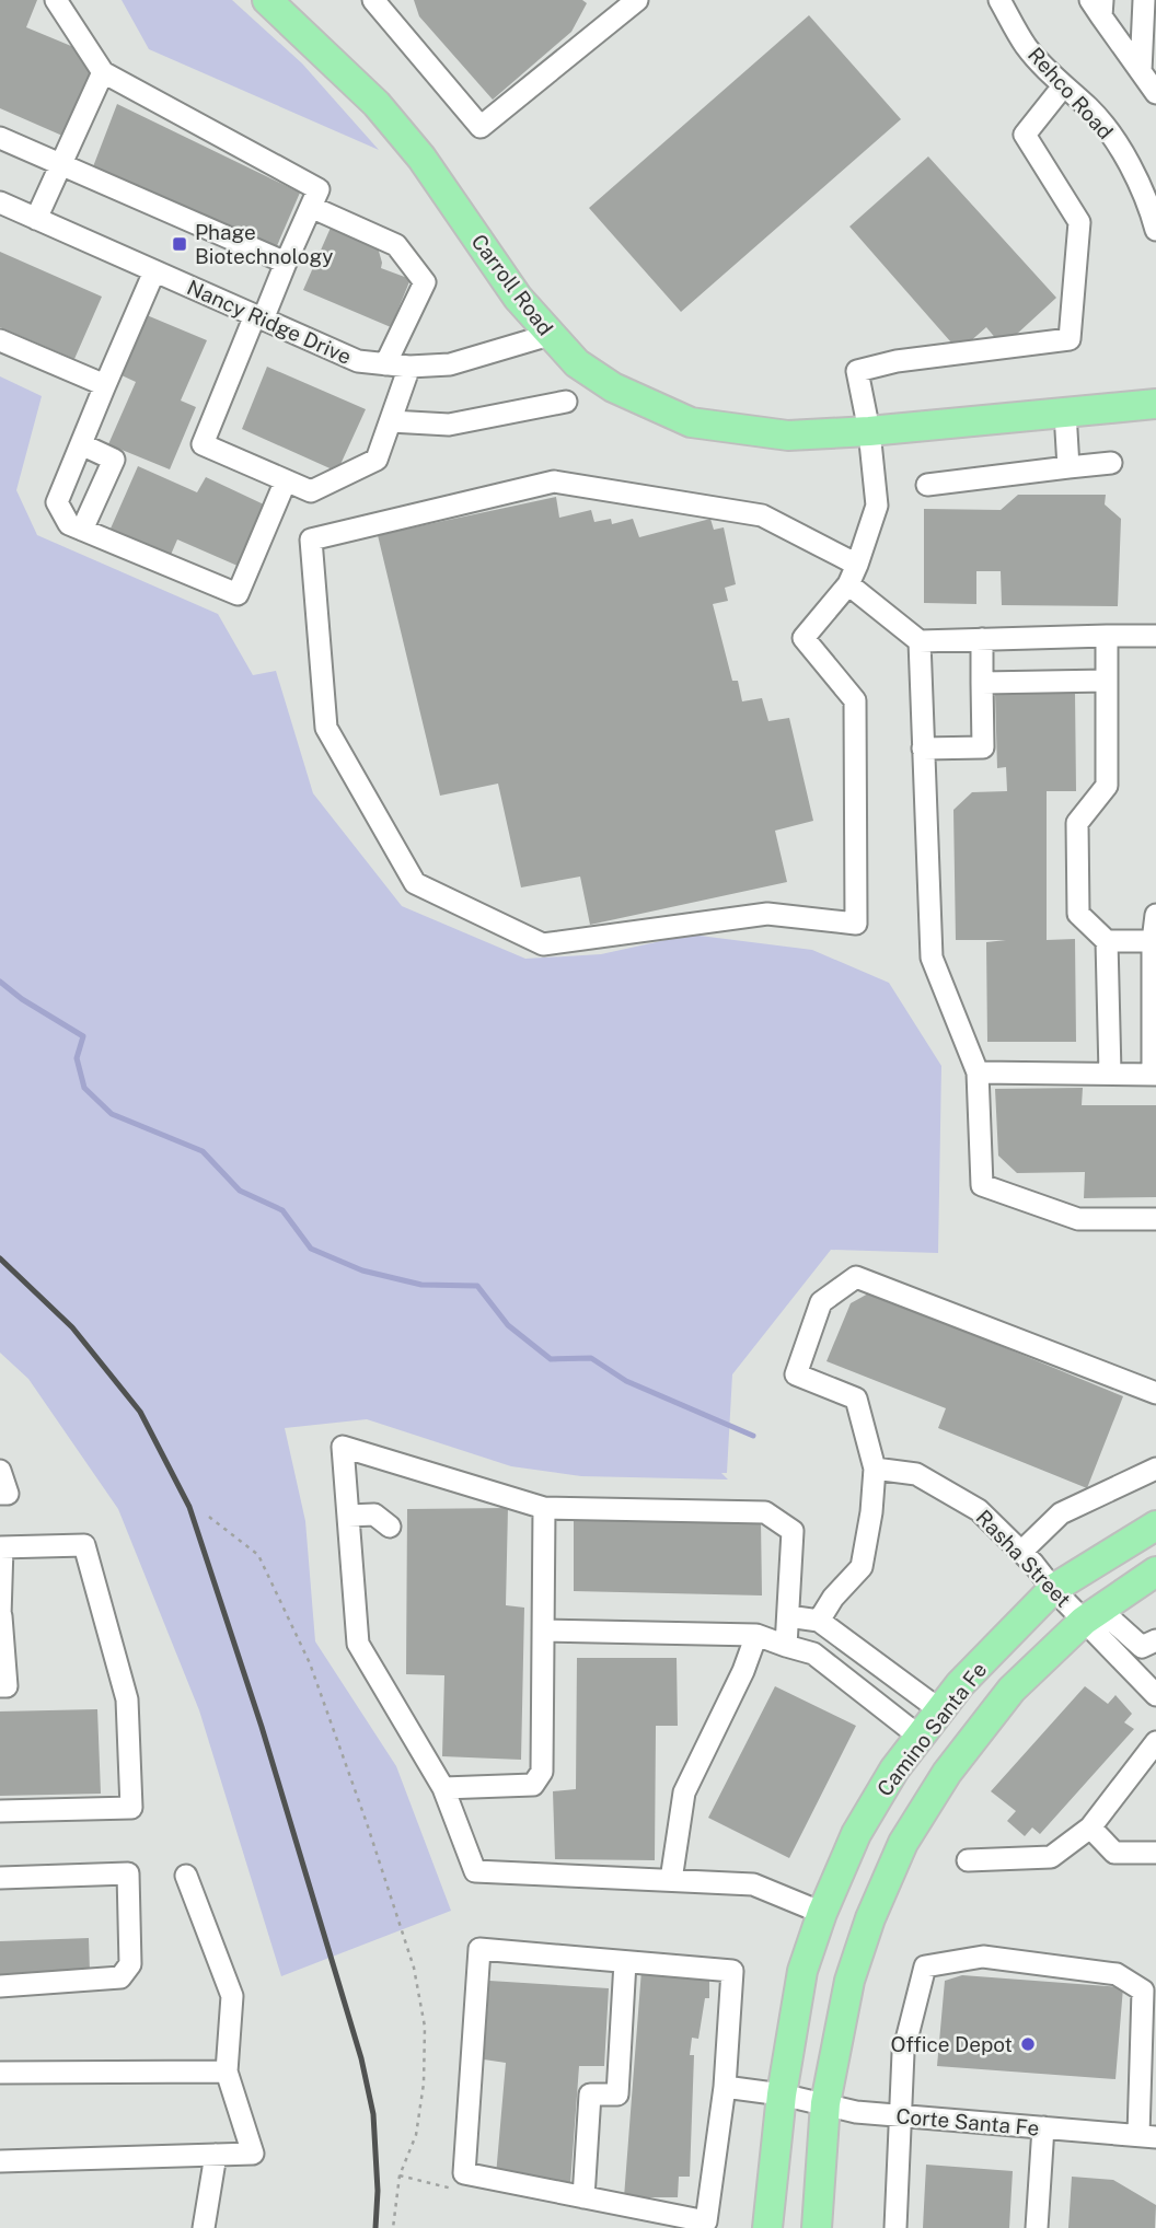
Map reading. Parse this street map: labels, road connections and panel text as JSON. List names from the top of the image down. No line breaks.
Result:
{"streets":{"main road":["Carroll Road","Camino Santa Fe"],"street":["Rehco Road","Nancy Ridge Drive","Rasha Street","Corte Santa Fe"]},"crossings":[["Carroll Road","Nancy Ridge Drive"],["Rasha Street","Camino Santa Fe"],["Camino Santa Fe","Corte Santa Fe"]],"places":{"transit":["Phage Biotechnology"],"other":["Office Depot"]}}
